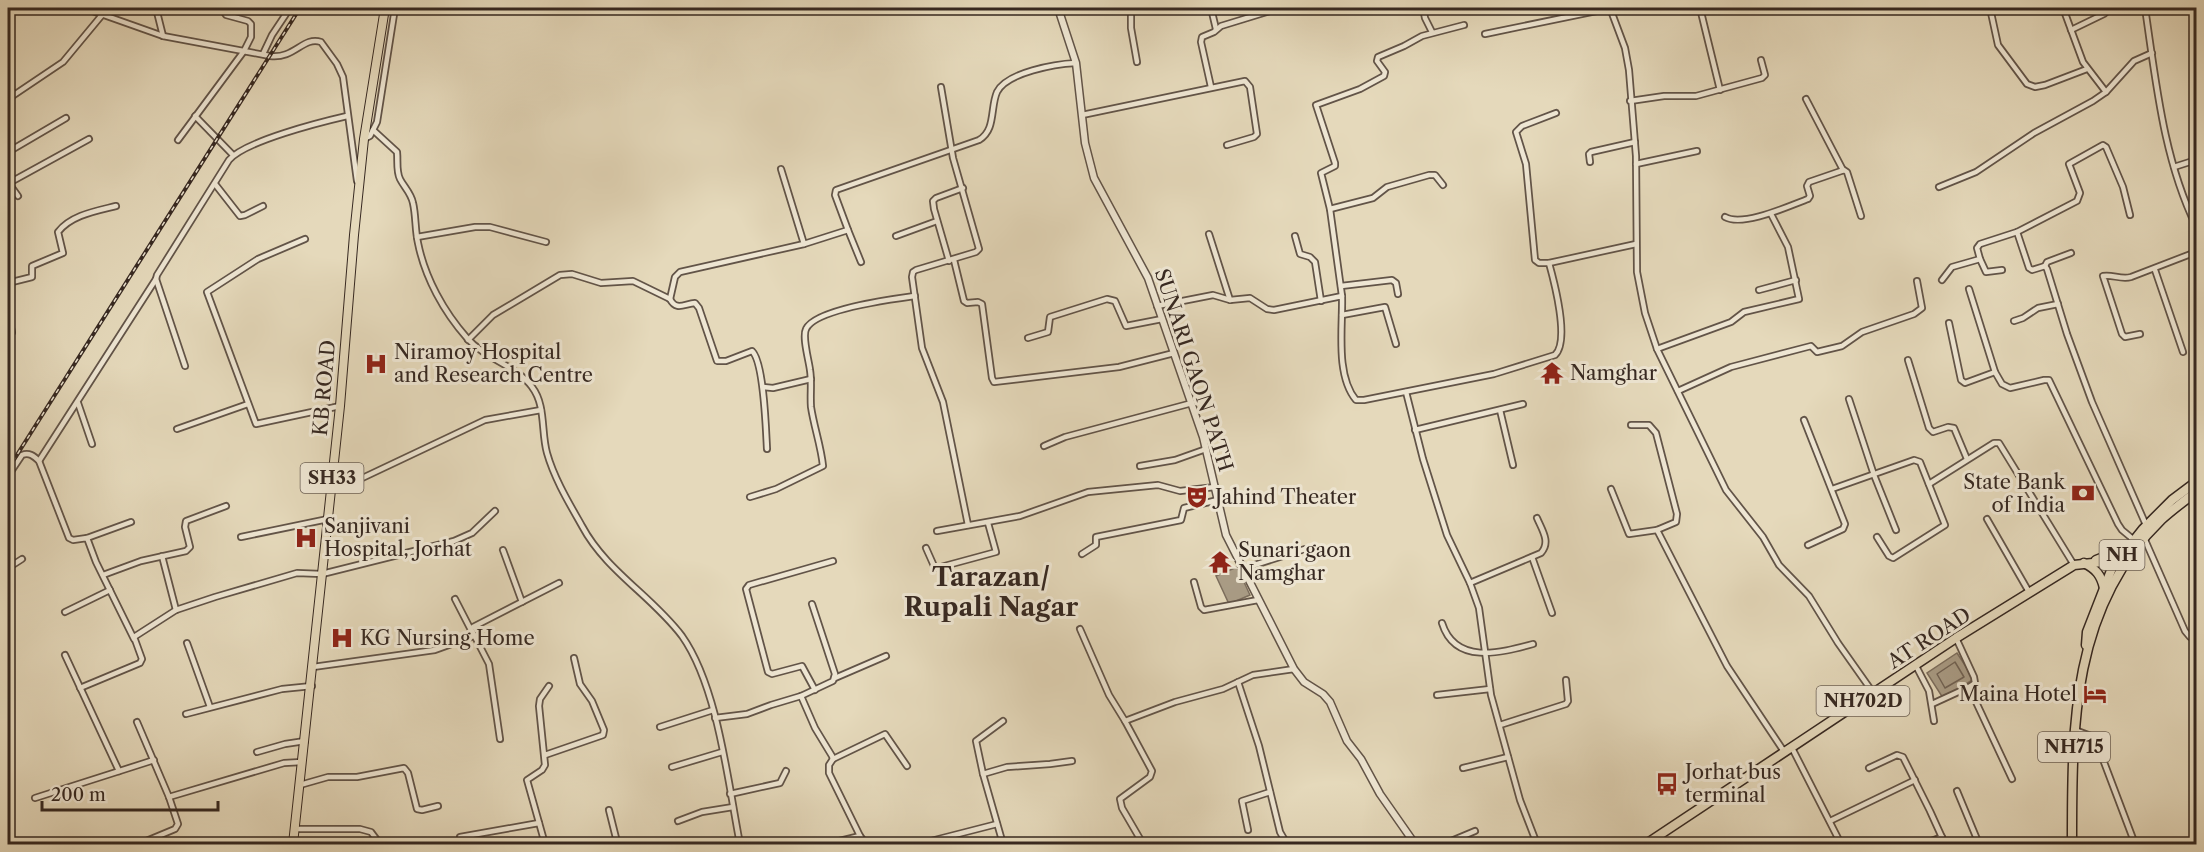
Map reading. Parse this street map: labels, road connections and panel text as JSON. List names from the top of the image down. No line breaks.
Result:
{"streets":{"highway":["NH","AT ROAD","NH702D","NH715"],"main road":["KB ROAD","SH33"],"street":["SUNARI GAON PATH"]},"crossings":[["NH","AT ROAD"],["NH","NH715"]],"districts":["Tarazan/ Rupali Nagar"],"places":{"hospital":["Niramoy Hospital and Research Centre","Sanjivani Hospital, Jorhat","KG Nursing Home"],"temple":["Namghar","Sunari gaon Namghar"],"bank":["State Bank of India"],"theatre":["Jahind Theater"],"hotel":["Maina Hotel"],"bus stop":["Jorhat bus terminal"]},"scale_bar":"200 m"}
